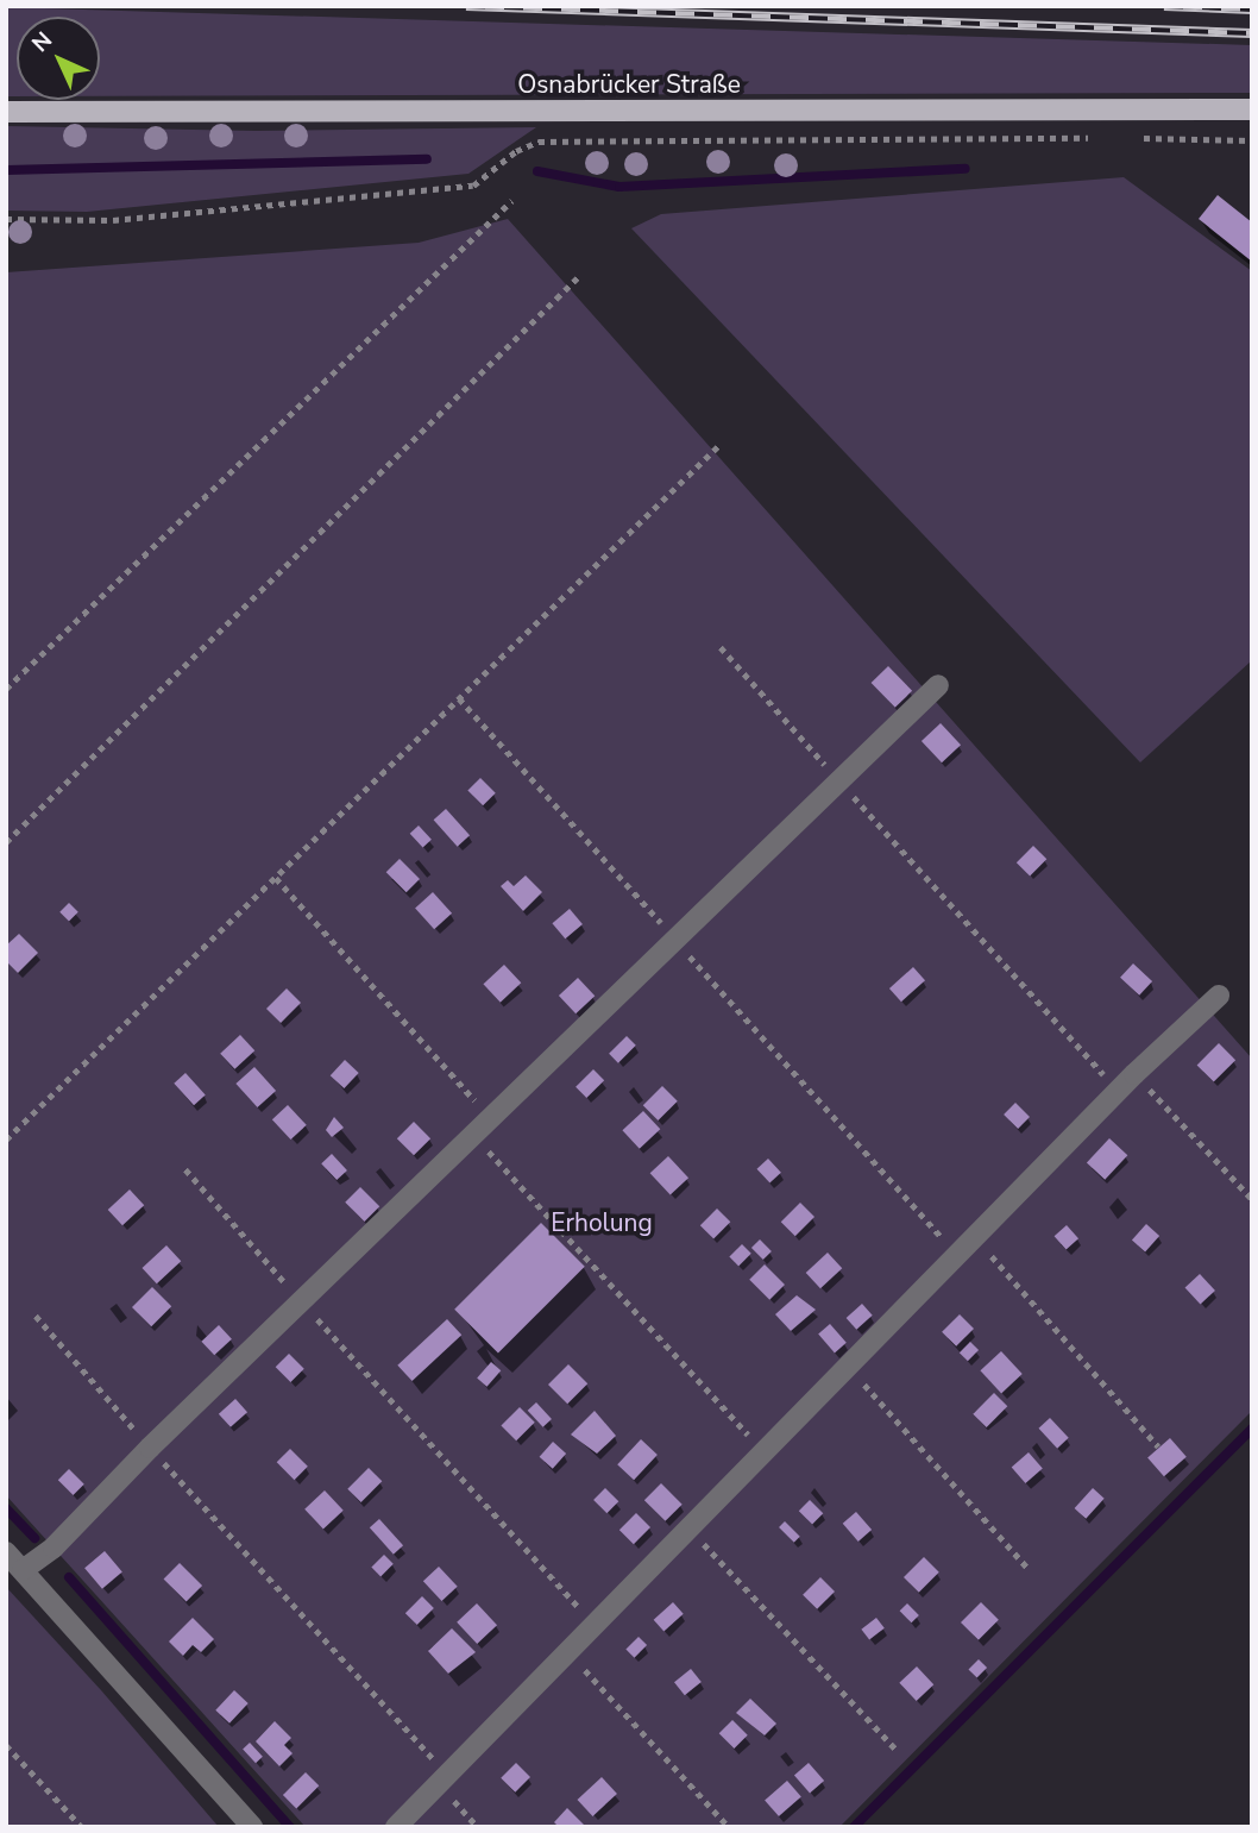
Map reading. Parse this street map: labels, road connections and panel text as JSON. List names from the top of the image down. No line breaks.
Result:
{"streets":{"main road":["Osnabrücker Straße"]},"parks":["Erholung"],"north":"top left"}
